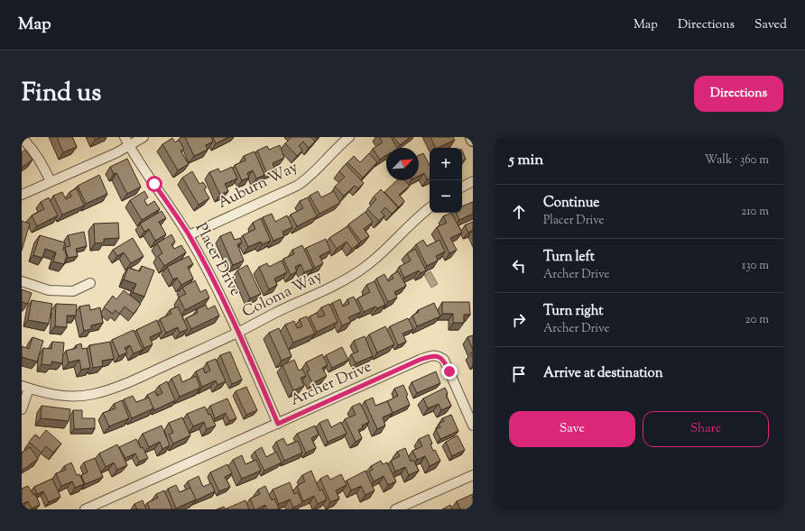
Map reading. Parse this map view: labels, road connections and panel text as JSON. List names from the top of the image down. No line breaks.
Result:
{"streets":{"street":["Auburn Way","Placer Drive","Coloma Way","Archer Drive"]},"crossings":[["Auburn Way","Placer Drive"],["Placer Drive","Coloma Way"],["Placer Drive","Archer Drive"]],"north":"top right","page":{"header":"Map","nav":["Map","Directions","Saved"],"title":"Find us","buttons":["Directions",["Save","Share"]],"heading":["5 min","Walk · 360 m"],"map_buttons":["+","−"],"list":[["Continue","Placer Drive","210 m"],["Turn left","Archer Drive","130 m"],["Turn right","Archer Drive","20 m"],"Arrive at destination"]}}
